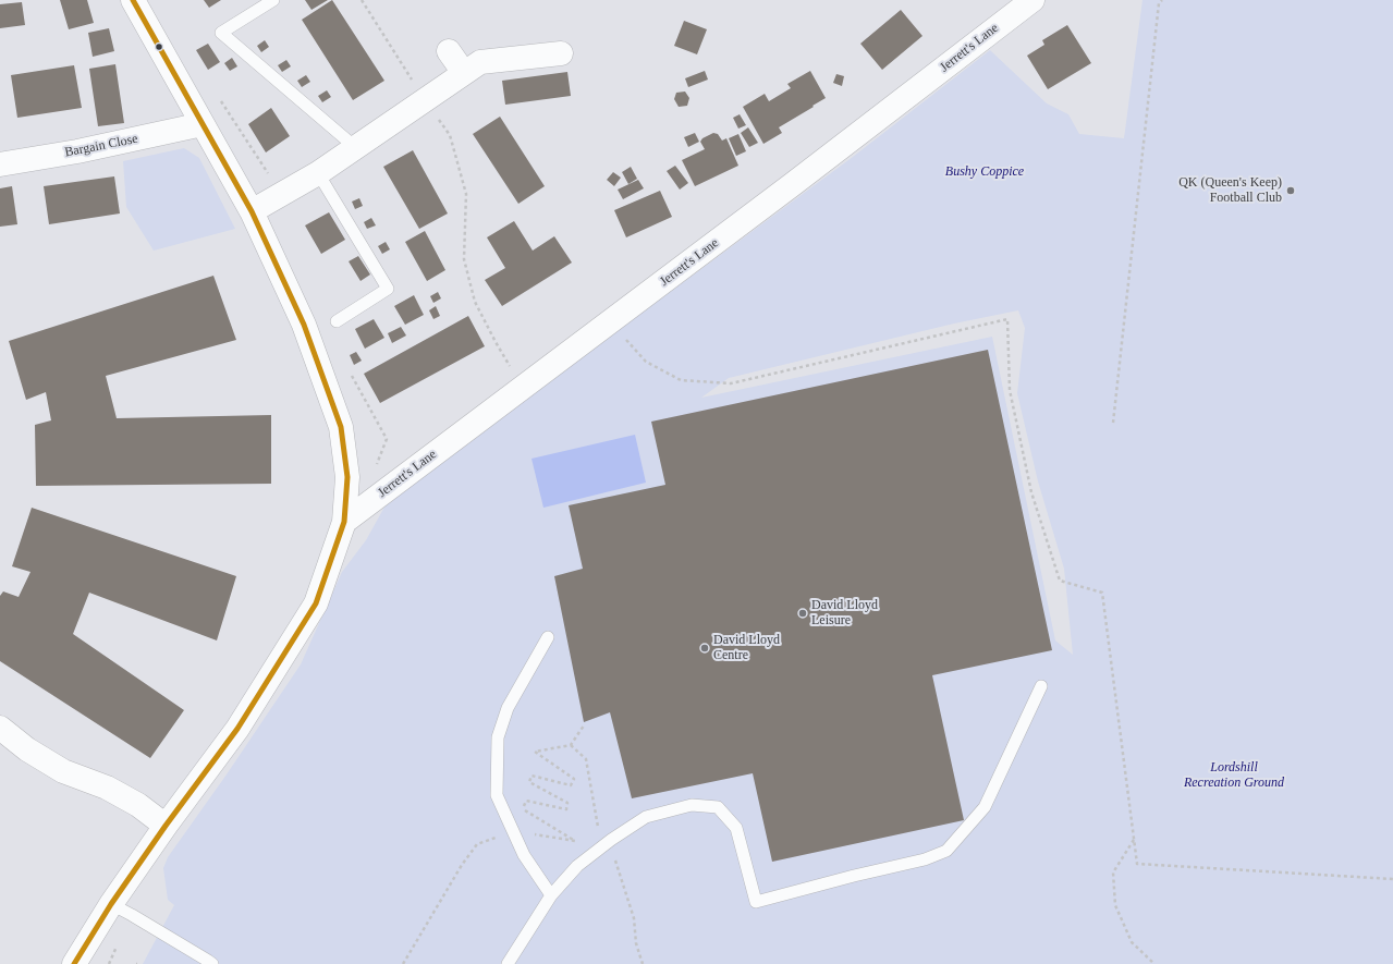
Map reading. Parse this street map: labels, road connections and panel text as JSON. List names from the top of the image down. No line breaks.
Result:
{"streets":{"street":["Jerrett's Lane","Bargain Close"]},"parks":["Bushy Coppice","Lordshill Recreation Ground"],"places":["QK (Queen's Keep) Football Club","David Lloyd Leisure","David Lloyd Centre"]}
